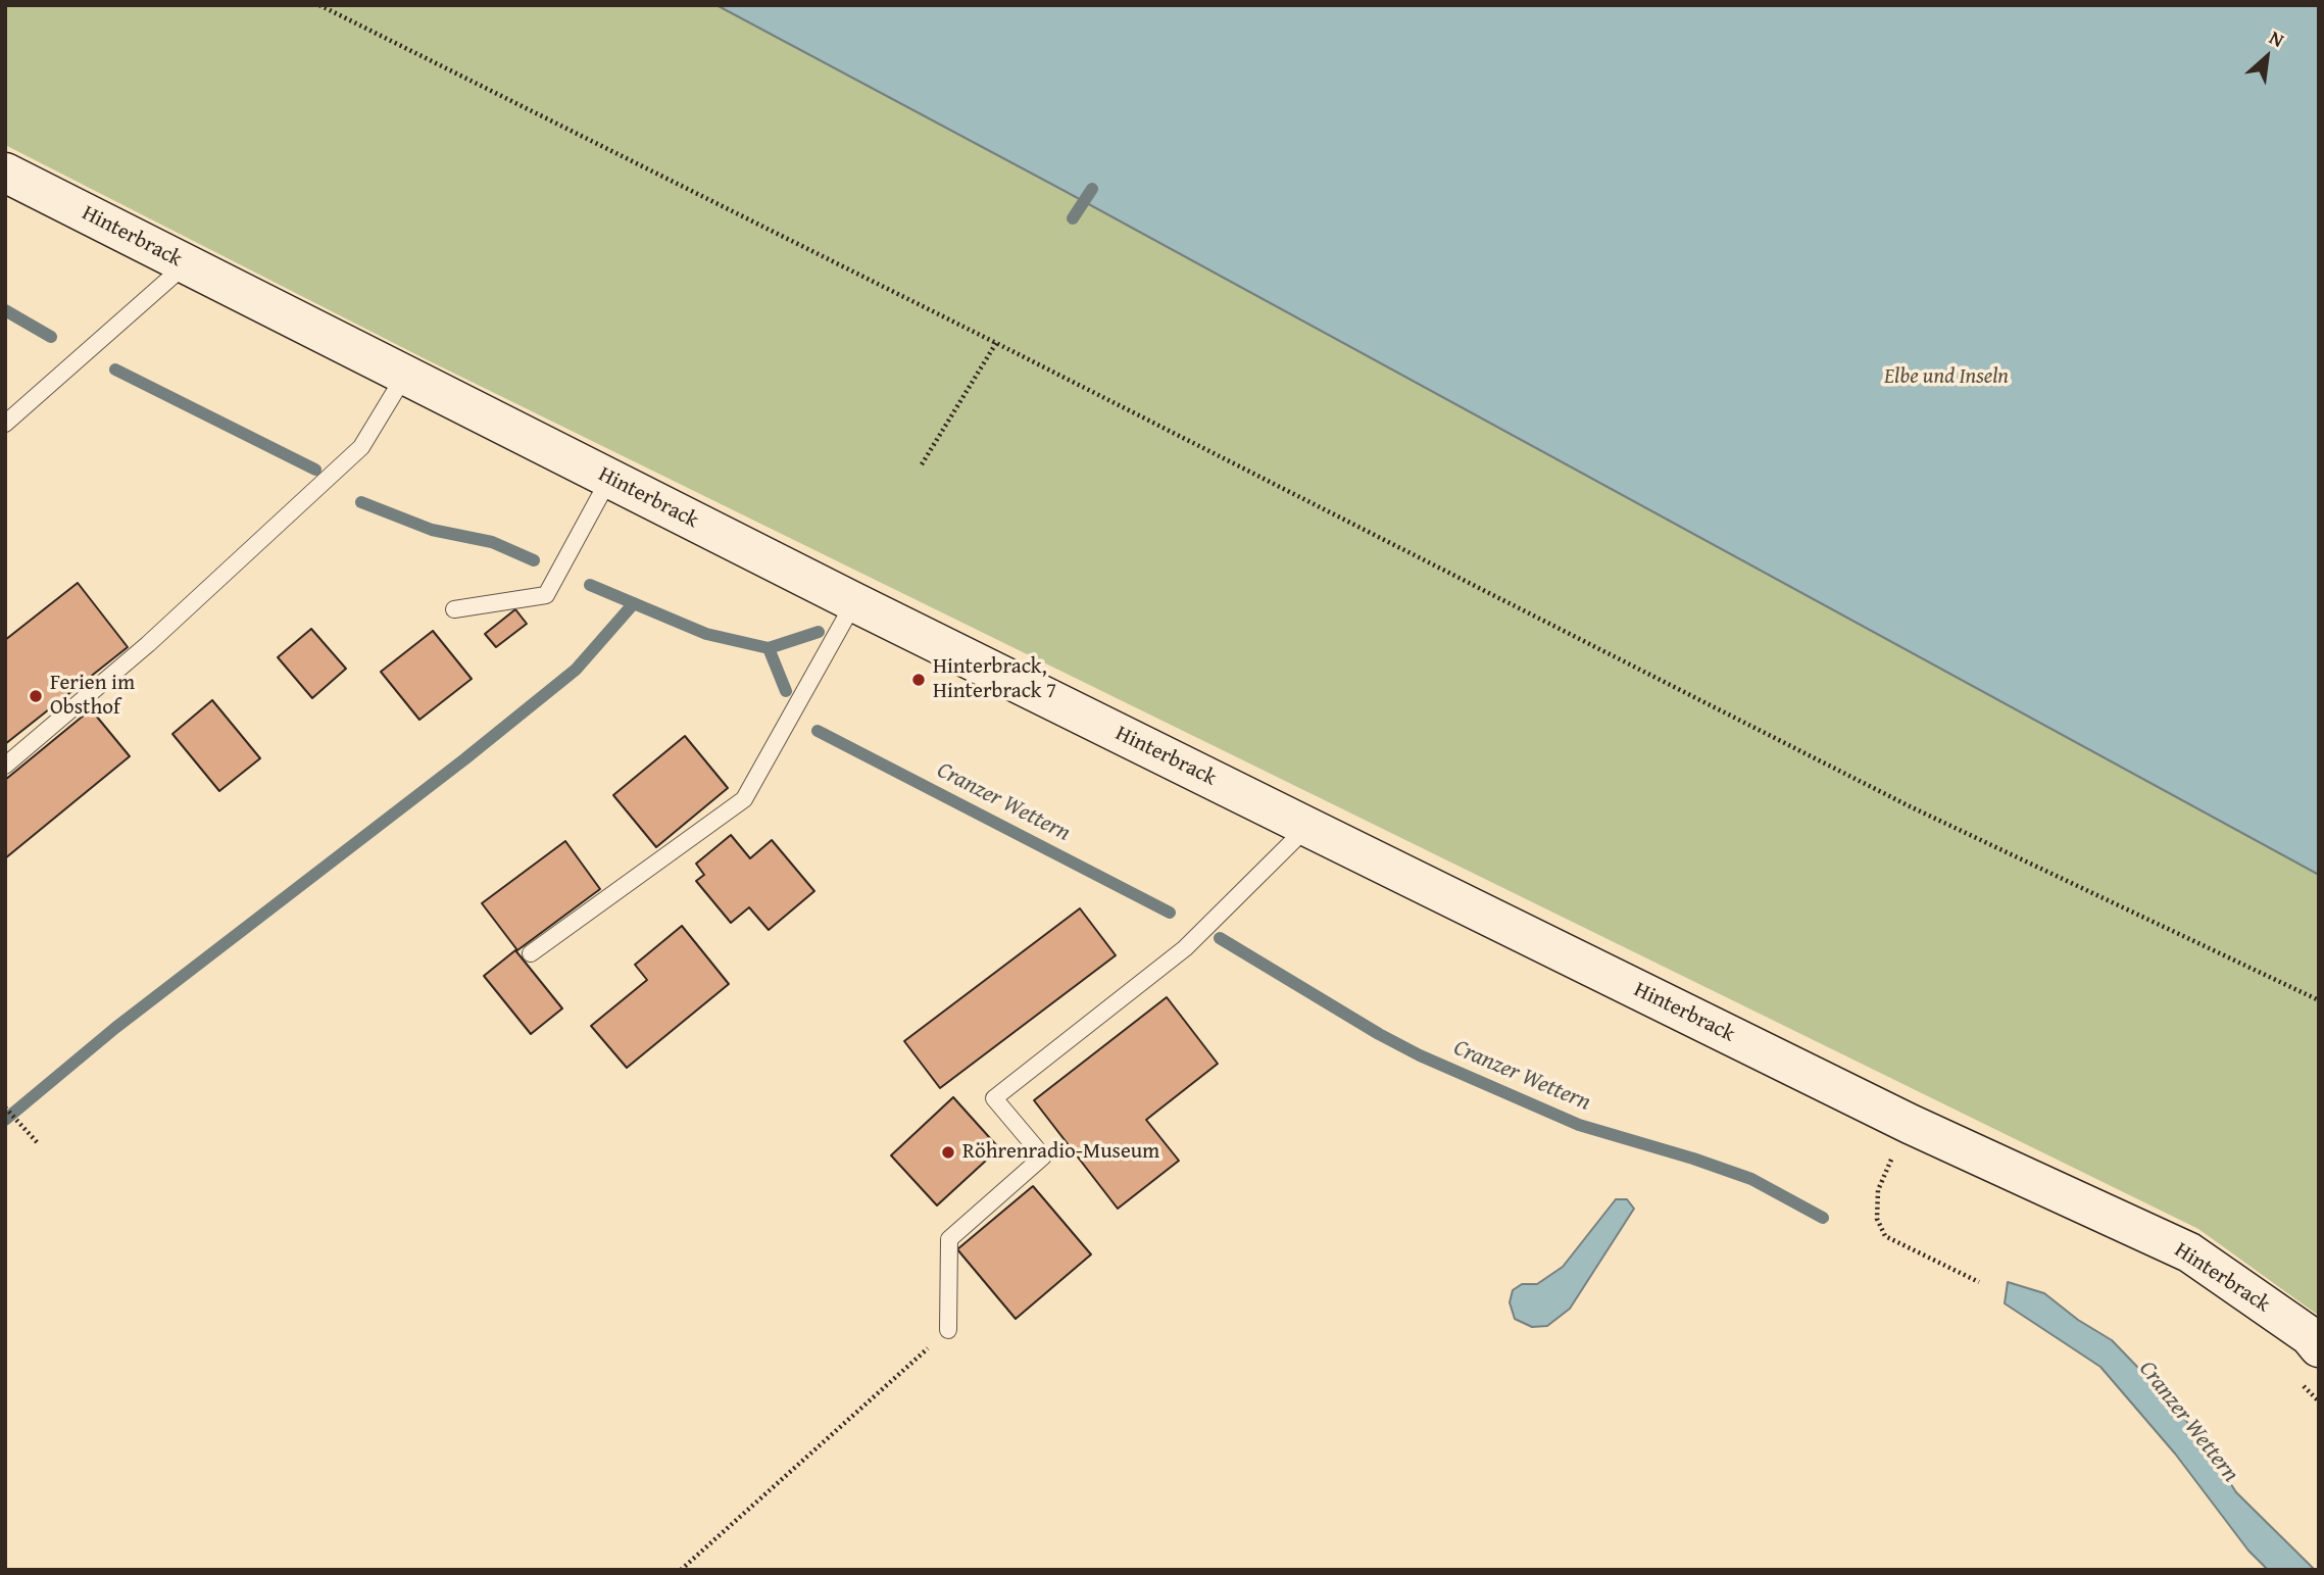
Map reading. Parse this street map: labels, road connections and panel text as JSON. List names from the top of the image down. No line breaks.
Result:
{"streets":{"street":["Hinterbrack"]},"water":["Cranzer Wettern"],"parks":["Elbe und Inseln"],"places":["Hinterbrack, Hinterbrack 7","Ferien im Obsthof","Röhrenradio-Museum"],"north":"top right"}
